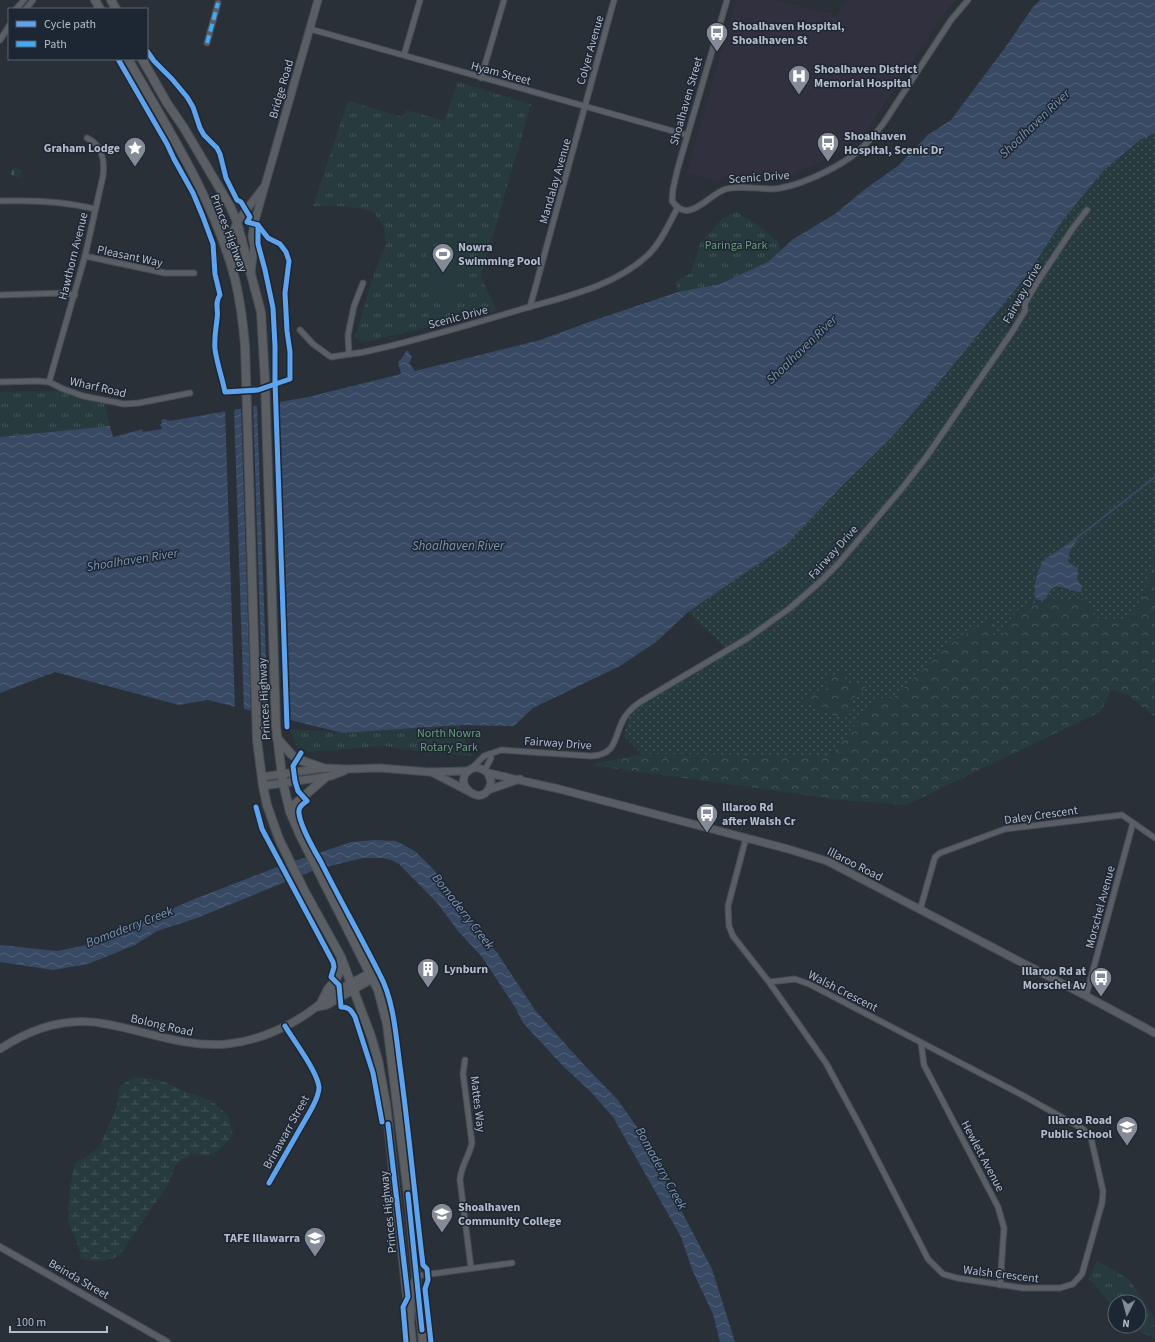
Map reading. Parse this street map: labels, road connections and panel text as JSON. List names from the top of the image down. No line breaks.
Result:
{"streets":{"highway":["Princes Highway"],"main road":["Bridge Road","Illaroo Road","Bolong Road"],"street":["Colyer Avenue","Hyam Street","Shoalhaven Street","Scenic Drive","Mandalay Avenue","Hawthorn Avenue","Pleasant Way","Fairway Drive","Wharf Road","Daley Crescent","Morschel Avenue","Walsh Crescent","Mattes Way","Brinawarr Street","Hewlett Avenue","Beinda Street"]},"crossings":[["Colyer Avenue","Hyam Street"],["Colyer Avenue","Mandalay Avenue"],["Hyam Street","Bridge Road"],["Hyam Street","Shoalhaven Street"],["Hyam Street","Mandalay Avenue"],["Bridge Road","Princes Highway"],["Shoalhaven Street","Scenic Drive"],["Scenic Drive","Mandalay Avenue"],["Princes Highway","Illaroo Road"],["Princes Highway","Bolong Road"],["Hawthorn Avenue","Pleasant Way"],["Hawthorn Avenue","Wharf Road"],["Daley Crescent","Illaroo Road"],["Daley Crescent","Morschel Avenue"],["Illaroo Road","Morschel Avenue"],["Illaroo Road","Walsh Crescent"],["Walsh Crescent","Hewlett Avenue"],["Bolong Road","Brinawarr Street"]],"water":["Shoalhaven River","Bomaderry Creek"],"parks":["Paringa Park","North Nowra Rotary Park"],"places":{"bus stop":["Shoalhaven Hospital, Shoalhaven St","Shoalhaven Hospital, Scenic Dr","Illaroo Rd after Walsh Cr","Illaroo Rd at Morschel Av"],"hospital":["Shoalhaven District Memorial Hospital"],"place":["Graham Lodge"],"sports":["Nowra Swimming Pool"],"building":["Lynburn"],"school or university":["Illaroo Road Public School","Shoalhaven Community College","TAFE Illawarra"]},"legend":["Cycle path","Path"],"scale_bar":"100 m","north":"bottom"}
